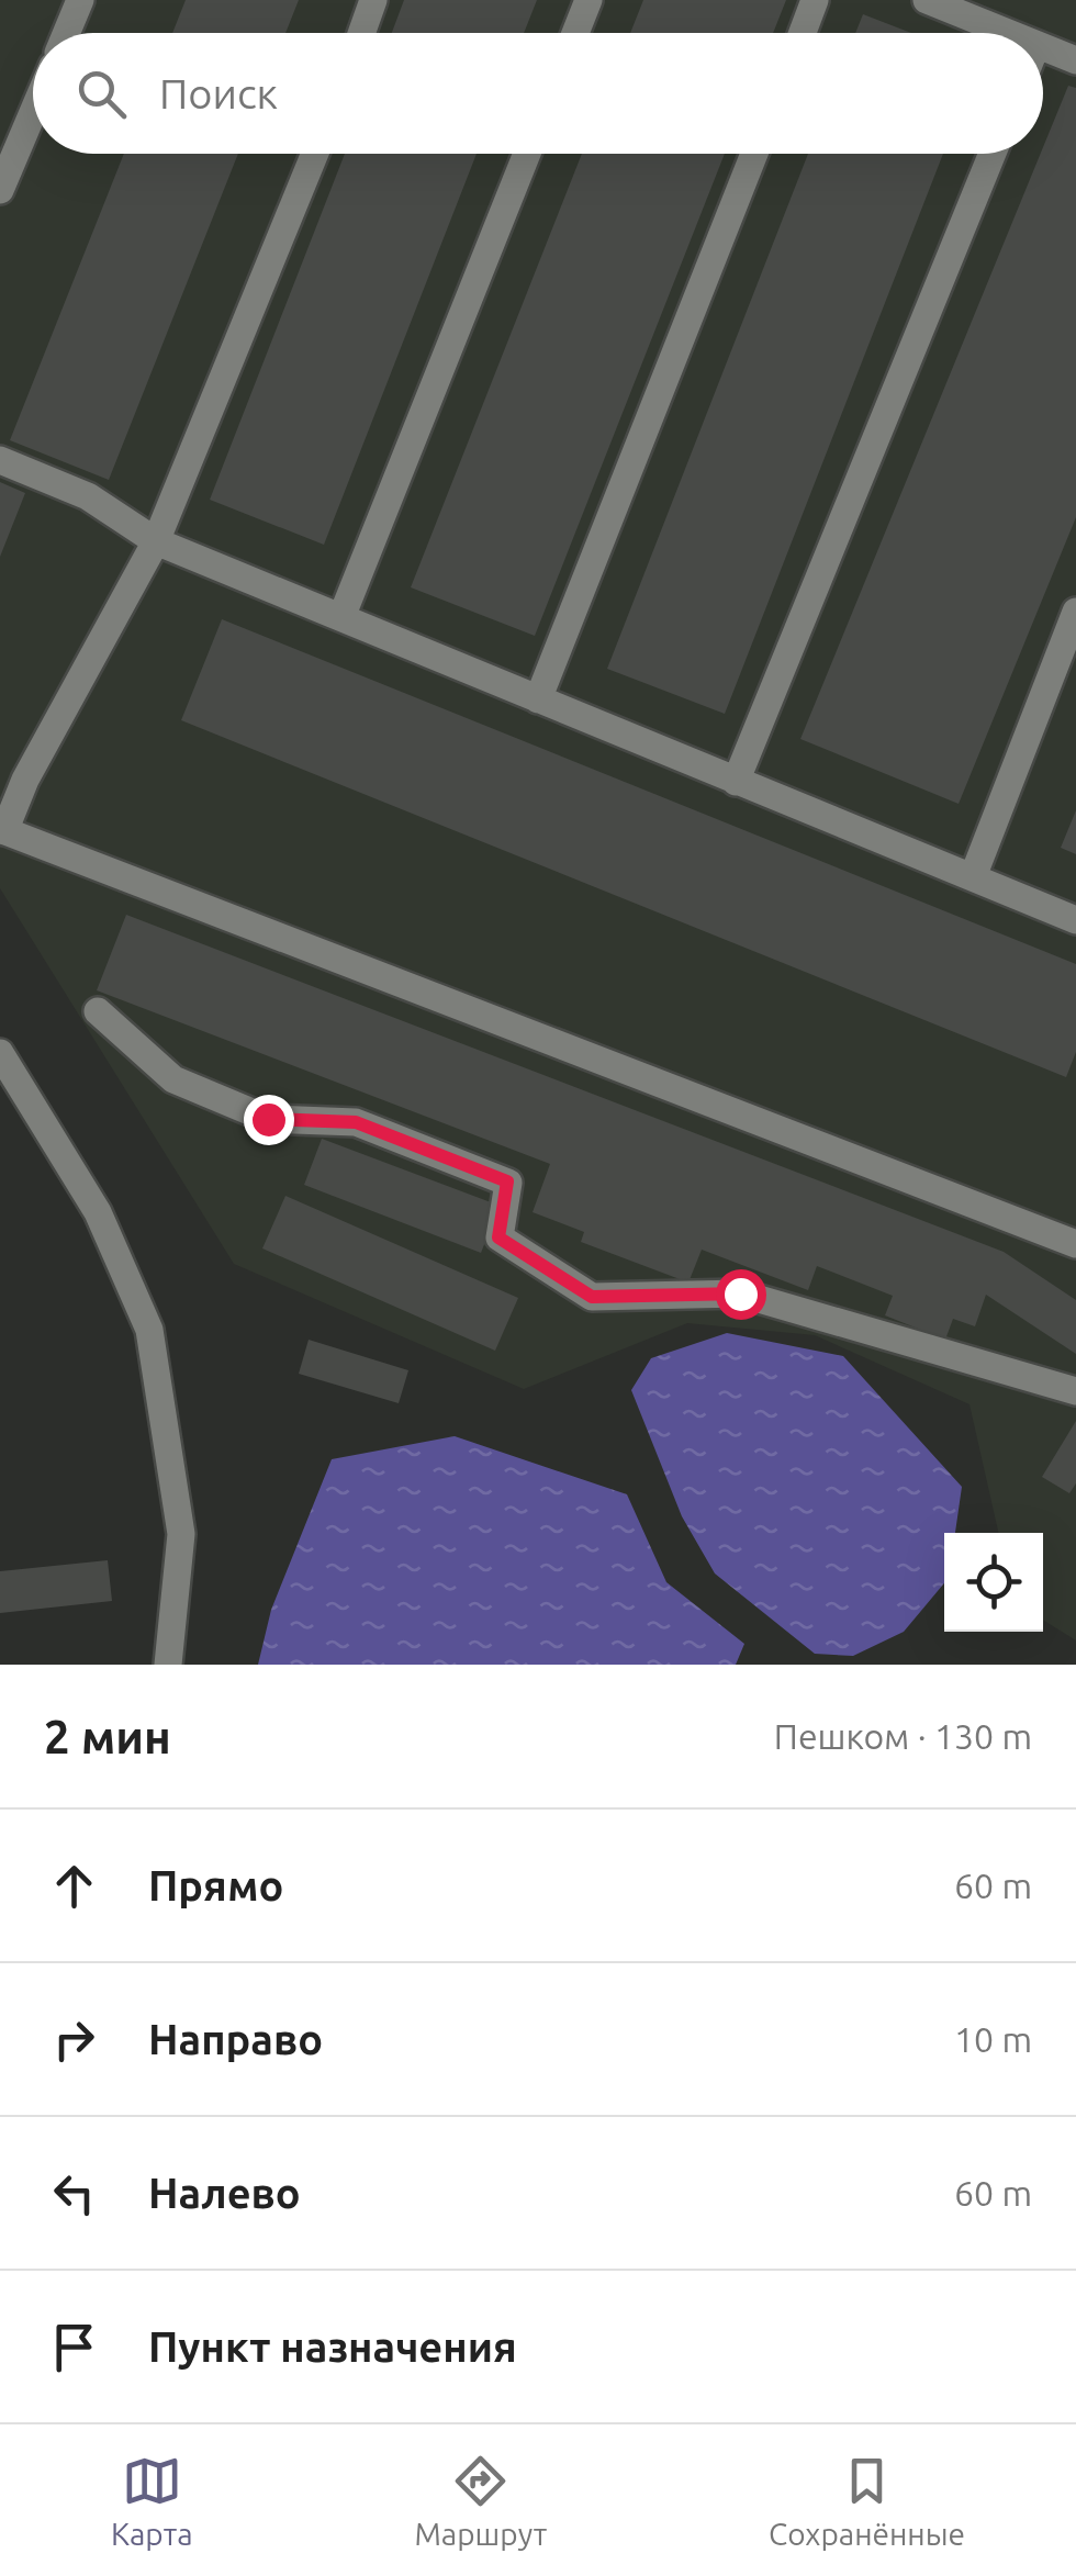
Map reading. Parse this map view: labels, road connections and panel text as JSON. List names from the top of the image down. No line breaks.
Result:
{"page":{"search":"Поиск","heading":["2 мин","Пешком · 130 m"],"list":[["Прямо","60 m"],["Направо","10 m"],["Налево","60 m"],"Пункт назначения"],"nav":["Карта","Маршрут","Сохранённые"]}}
